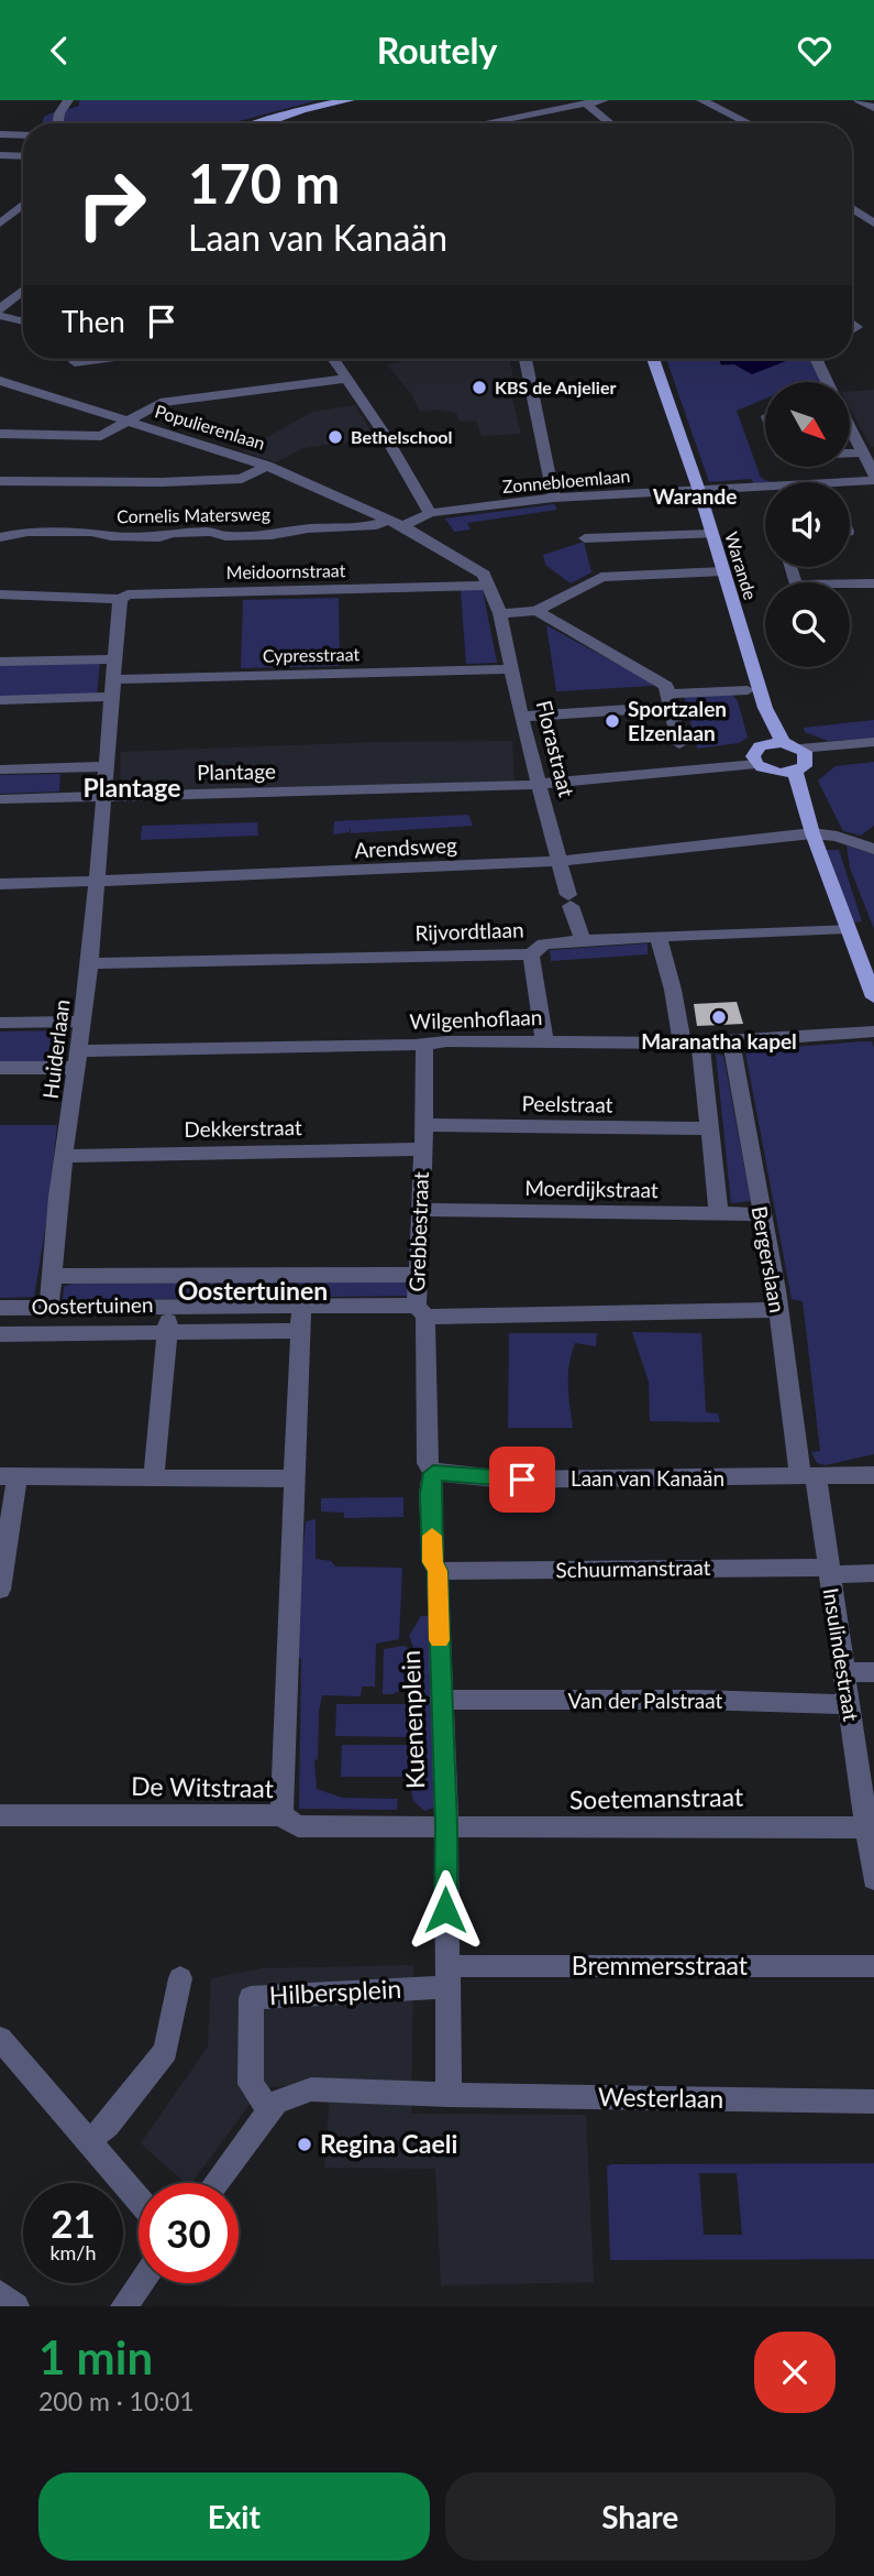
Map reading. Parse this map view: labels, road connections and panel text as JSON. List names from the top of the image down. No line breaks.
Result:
{"streets":{"main road":["Warande"],"street":["Populierenlaan","Zonnebloemlaan","Cornelis Matersweg","Meidoornstraat","Cypresstraat","Florastraat","Plantage","Arendsweg","Rijvordtlaan","Wilgenhoflaan","Huiderlaan","Peelstraat","Dekkerstraat","Moerdijkstraat","Grebbestraat","Bergerslaan","Oostertuinen","Laan van Kanaän","Schuurmanstraat","Insulindestraat","Van der Palstraat","Kuenenplein","De Witstraat","Soetemanstraat","Bremmersstraat","Hilbersplein","Westerlaan"]},"crossings":[["Populierenlaan","Zonnebloemlaan"],["Populierenlaan","Cornelis Matersweg"],["Zonnebloemlaan","Cornelis Matersweg"],["Zonnebloemlaan","Warande"],["Meidoornstraat","Florastraat"],["Meidoornstraat","Huiderlaan"],["Cypresstraat","Florastraat"],["Cypresstraat","Huiderlaan"],["Florastraat","Plantage"],["Florastraat","Arendsweg"],["Florastraat","Rijvordtlaan"],["Plantage","Huiderlaan"],["Arendsweg","Huiderlaan"],["Rijvordtlaan","Huiderlaan"],["Wilgenhoflaan","Huiderlaan"],["Wilgenhoflaan","Grebbestraat"],["Wilgenhoflaan","Bergerslaan"],["Huiderlaan","Dekkerstraat"],["Huiderlaan","Oostertuinen"],["Peelstraat","Grebbestraat"],["Peelstraat","Bergerslaan"],["Dekkerstraat","Grebbestraat"],["Moerdijkstraat","Grebbestraat"],["Moerdijkstraat","Bergerslaan"],["Grebbestraat","Oostertuinen"],["Grebbestraat","Laan van Kanaän"],["Grebbestraat","Kuenenplein"],["Bergerslaan","Oostertuinen"],["Bergerslaan","Laan van Kanaän"],["Bergerslaan","Insulindestraat"],["Laan van Kanaän","Insulindestraat"],["Laan van Kanaän","Kuenenplein"],["Schuurmanstraat","Insulindestraat"],["Schuurmanstraat","Kuenenplein"],["Insulindestraat","Van der Palstraat"],["Insulindestraat","Soetemanstraat"],["Van der Palstraat","Kuenenplein"],["Kuenenplein","De Witstraat"],["Kuenenplein","Soetemanstraat"],["Kuenenplein","Bremmersstraat"],["Kuenenplein","Hilbersplein"],["De Witstraat","Soetemanstraat"],["Bremmersstraat","Hilbersplein"]],"districts":["Warande","Plantage","Oostertuinen"],"places":["KBS de Anjelier","Bethelschool","Sportzalen Elzenlaan","Maranatha kapel","Regina Caeli"],"north":"bottom right","page":{"header":"Routely","turn":["170 m","Laan van Kanaän"],"then":"Then","speed":"21 km/h","limit":"30","heading":["1 min","200 m · 10:01"],"buttons":["Exit","Share"]}}
